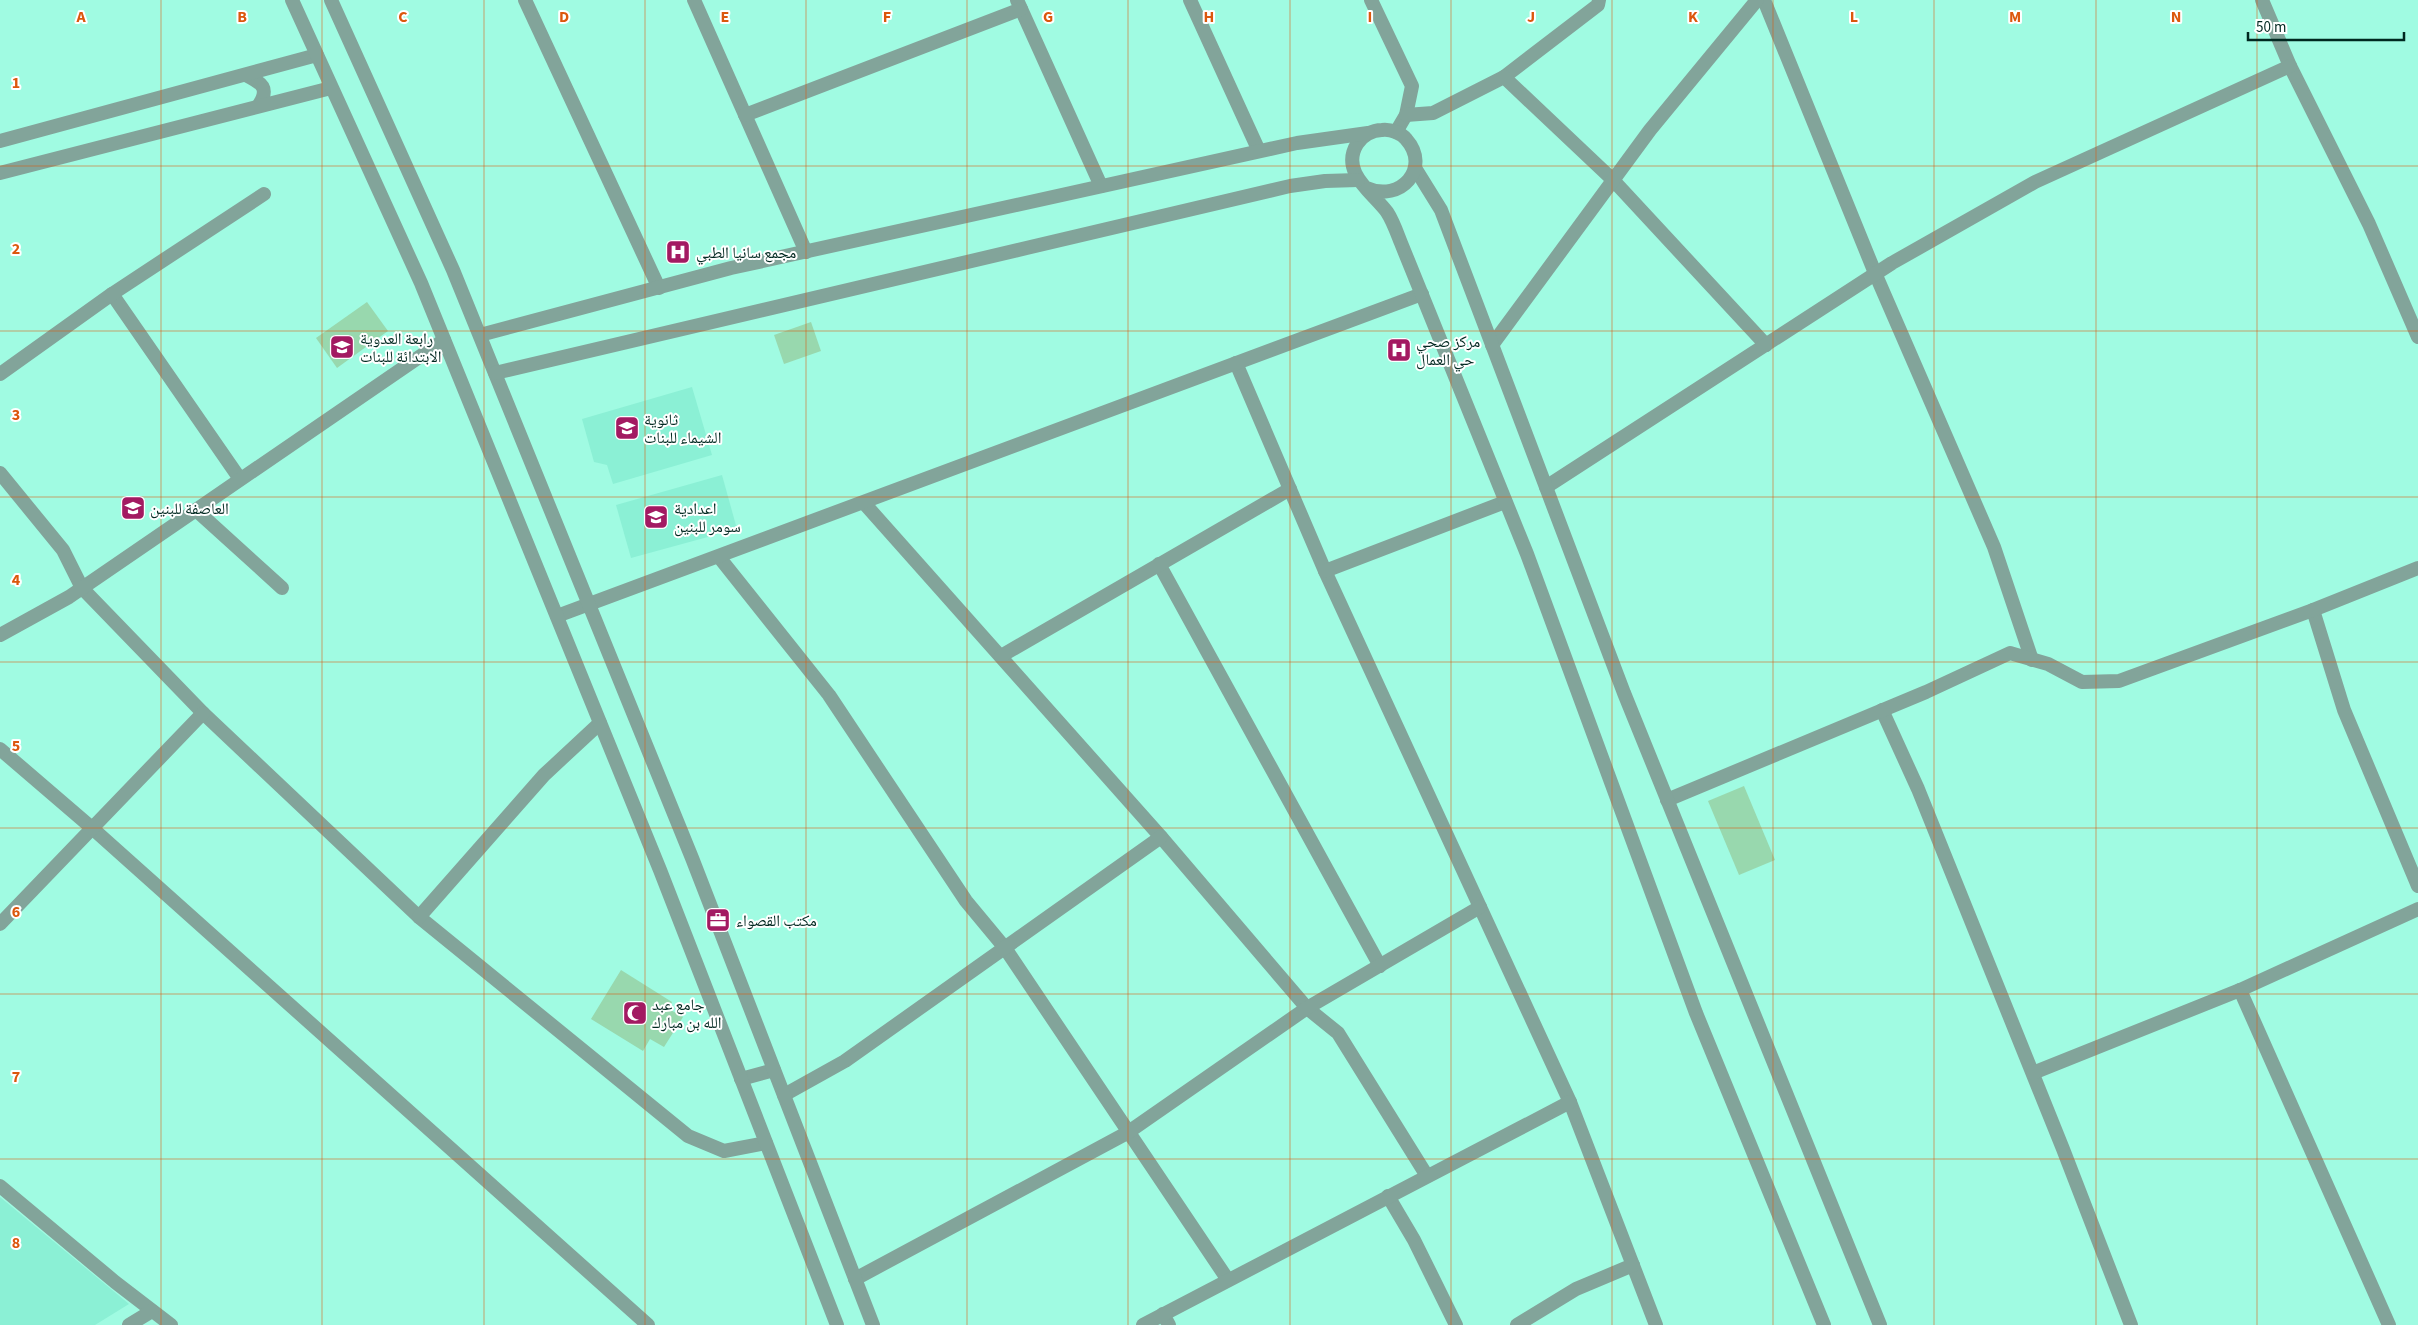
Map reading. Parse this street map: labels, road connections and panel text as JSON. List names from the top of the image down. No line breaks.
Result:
{"places":{"hospital":["مجمع سانيا الطبي","مركز صحي حي العمال"],"school or university":["رابعة العدوية الابتدائة للبنات","ثانوية الشيماء للبنات","العاصفة للبنين","اعدادية سومر للبنين"],"office":["مكتب القصواء"],"mosque":["جامع عبد الله بن مبارك"]},"scale_bar":"50 m","grid":{"columns":["A","B","C","D","E","F","G","H","I","J","K","L","M","N"],"rows":["1","2","3","4","5","6","7","8"]}}
